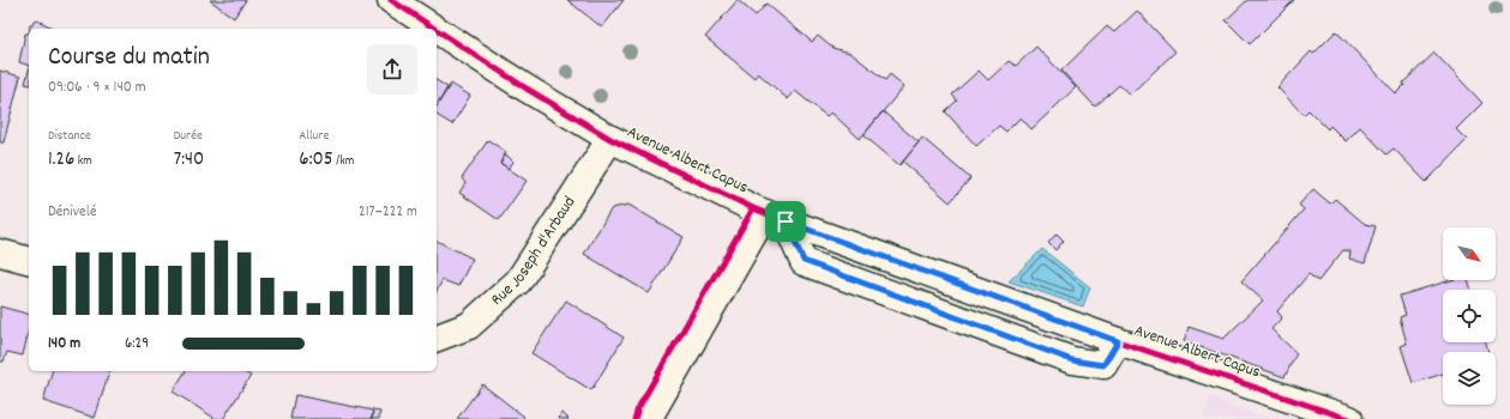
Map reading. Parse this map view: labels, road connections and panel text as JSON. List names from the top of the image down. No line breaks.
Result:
{"streets":{"street":["Avenue Albert Capus","Rue Joseph d'Arbaud"]},"crossings":[["Avenue Albert Capus","Rue Joseph d'Arbaud"]],"north":"bottom right","page":{"heading":["Course du matin","09:06 · 9 × 140 m"],"stats":[["Distance","1.26 km"],["Durée","7:40"],["Allure","6:05 /km"]],"chart":["Dénivelé","217–222 m"],"list":[{"name":"140 m","note":"6:29"}]}}
